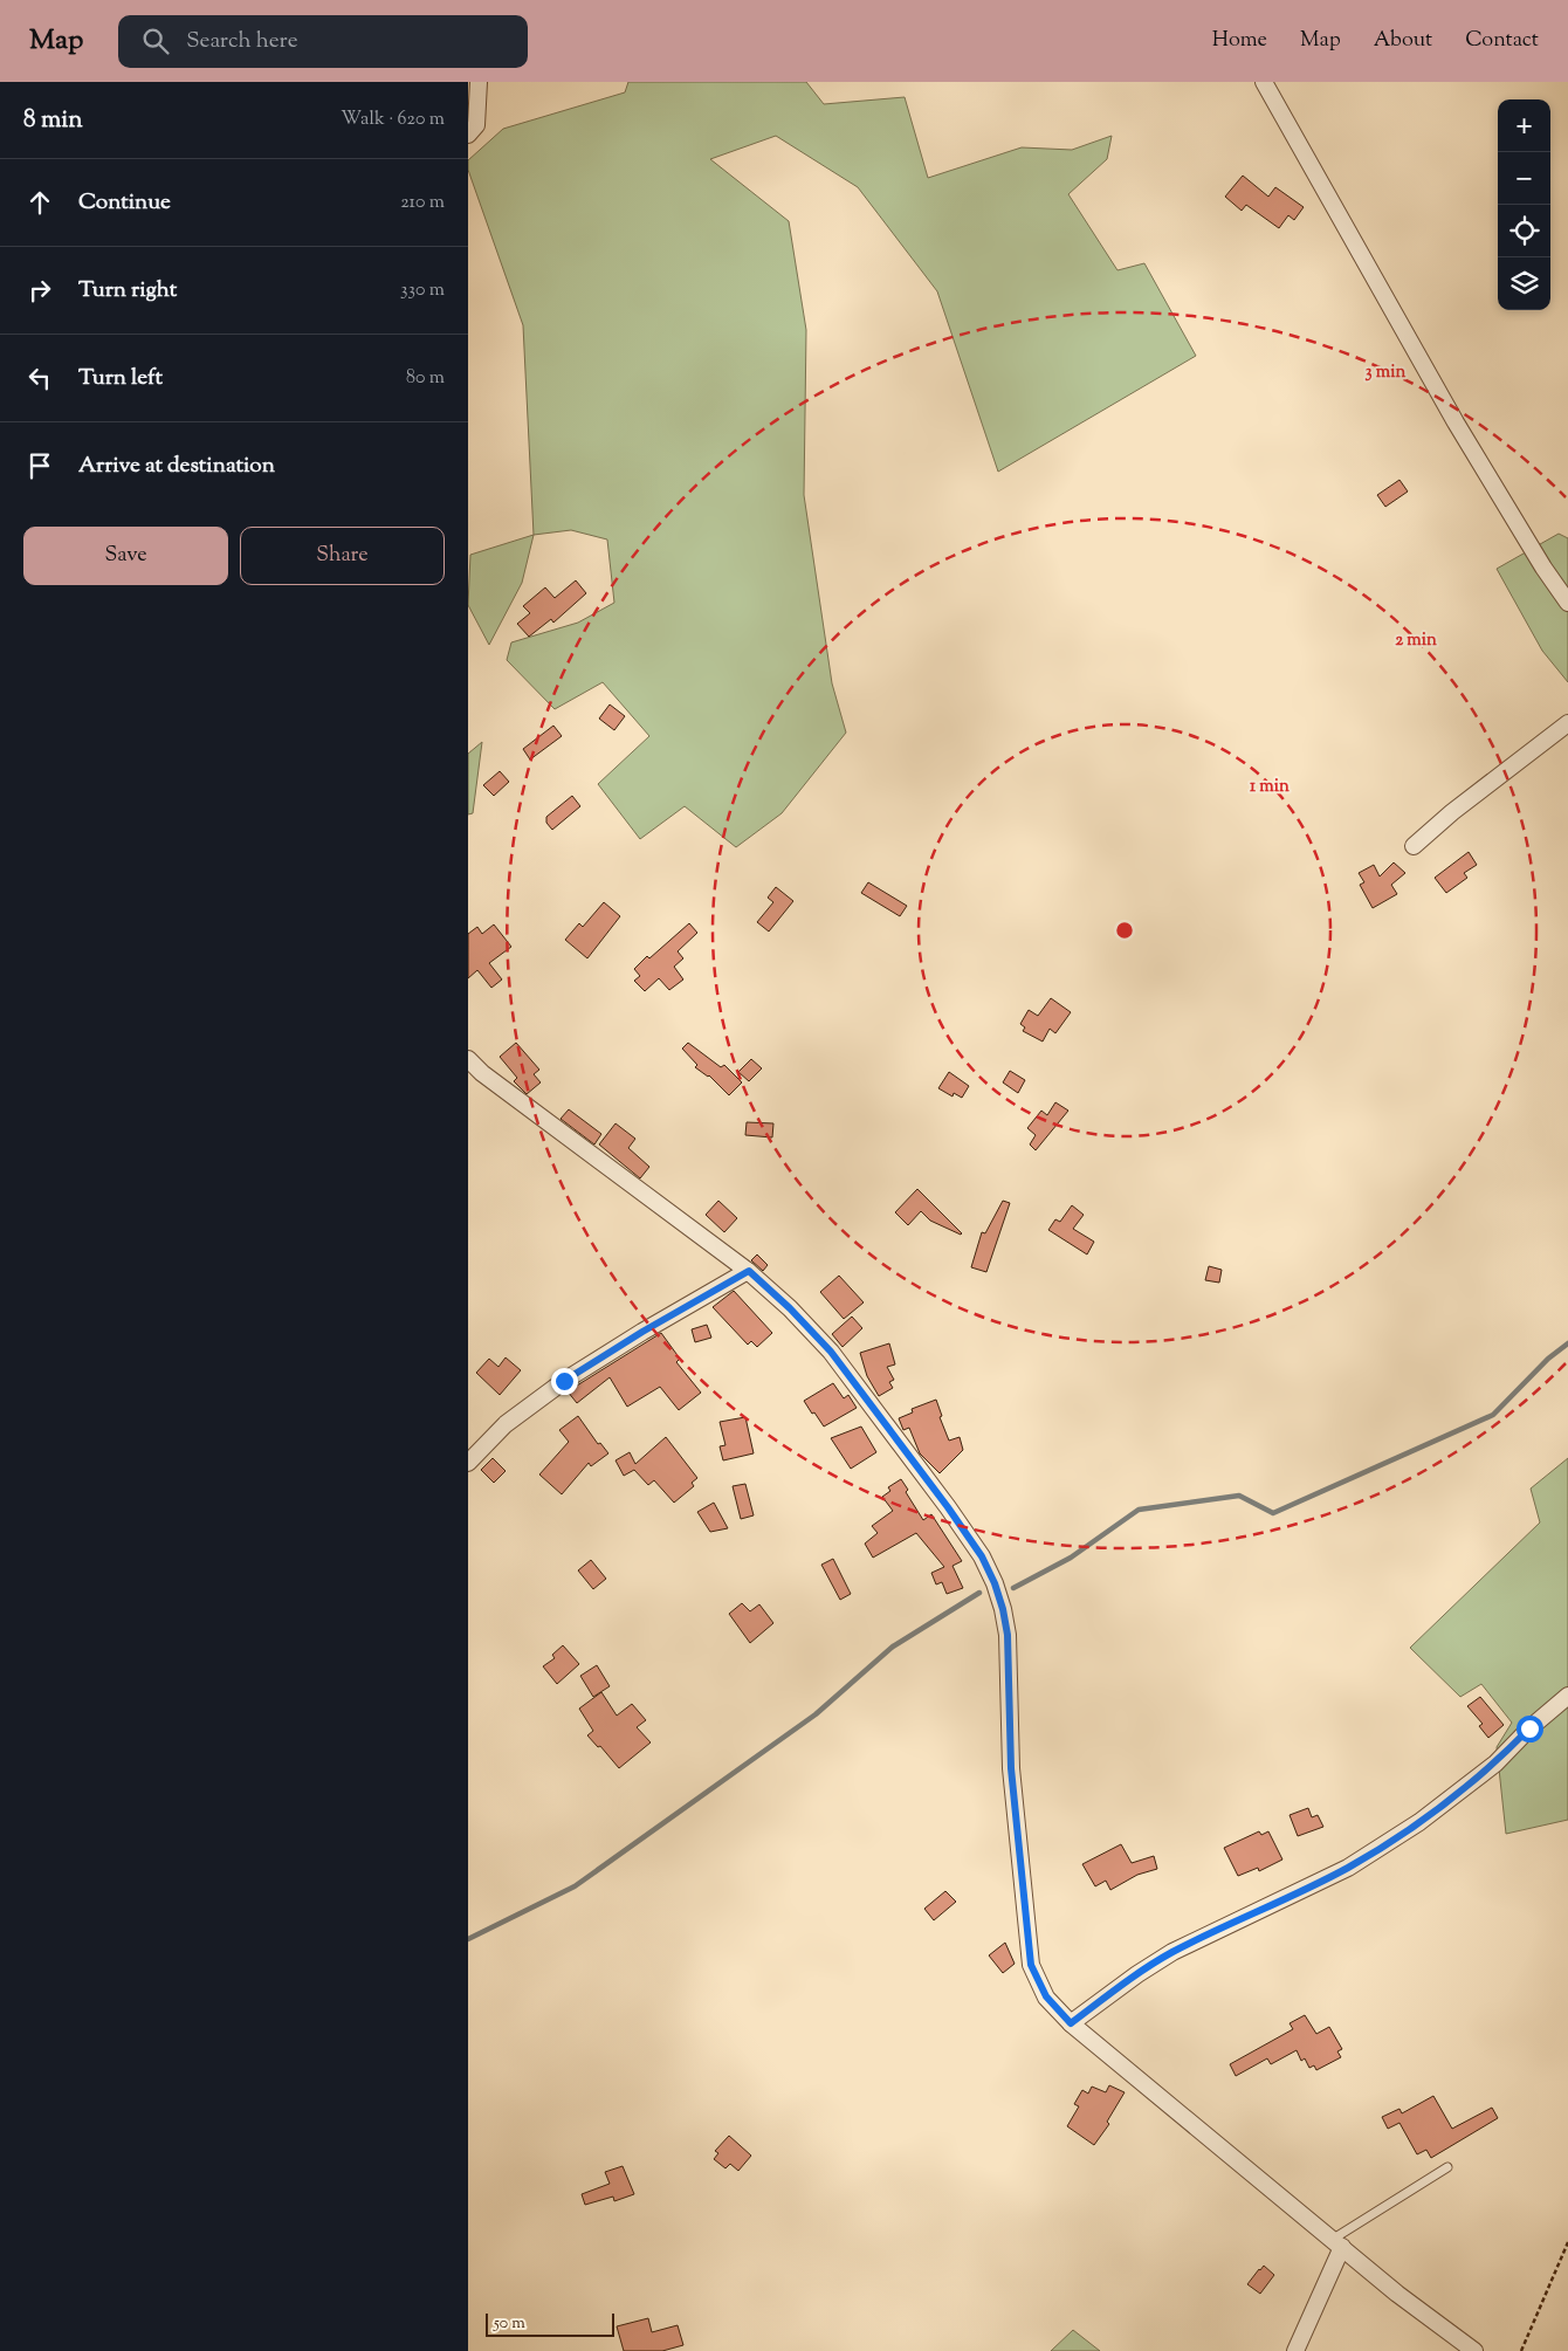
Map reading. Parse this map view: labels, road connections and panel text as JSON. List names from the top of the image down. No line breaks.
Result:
{"scale_bar":"50 m","page":{"header":"Map","search":"Search here","nav":["Home","Map","About","Contact"],"heading":["8 min","Walk · 620 m"],"map_buttons":["+","−"],"list":[["Continue","210 m"],["Turn right","330 m"],["Turn left","80 m"],"Arrive at destination"],"buttons":["Save","Share"],"scale":"50 m"},"rings":["3 min","2 min","1 min"]}
